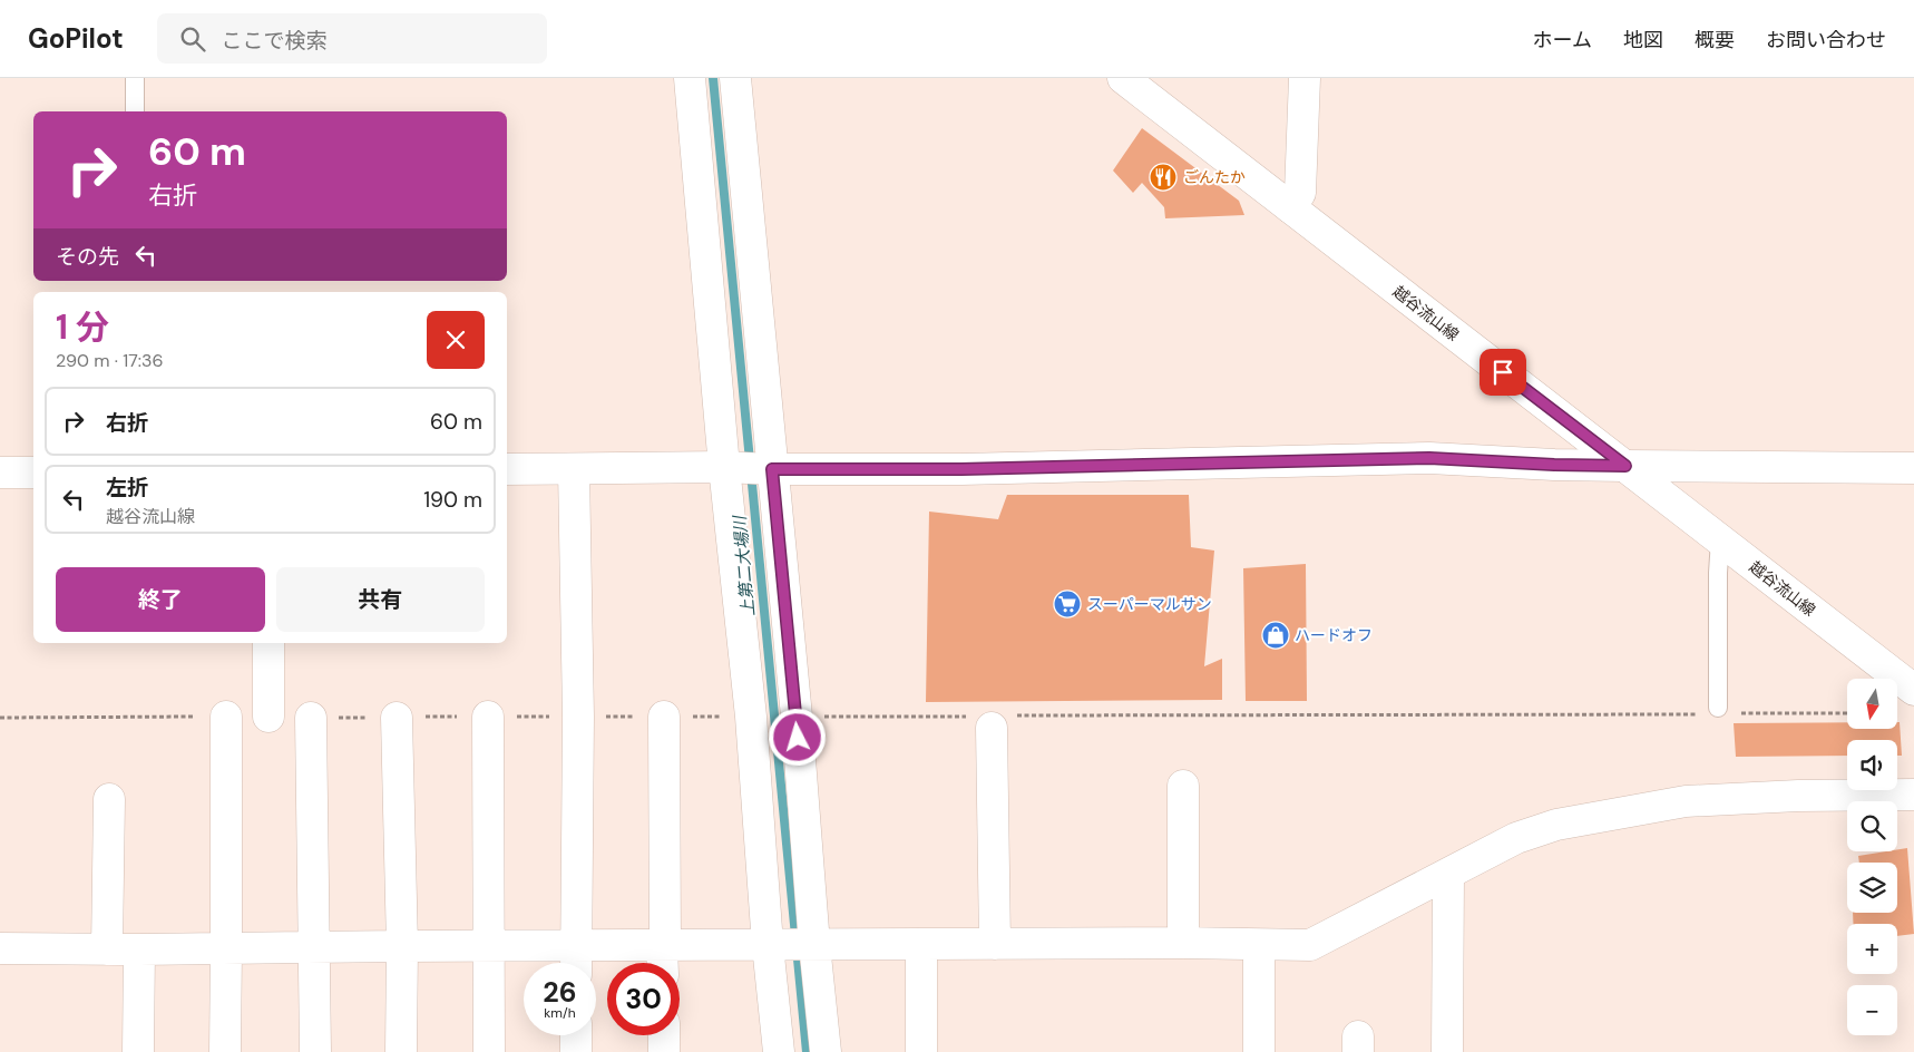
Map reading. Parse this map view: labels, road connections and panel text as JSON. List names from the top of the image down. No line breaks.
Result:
{"streets":{"street":["越谷流山線"]},"water":["上第二大場川"],"places":{"restaurant":["ごんたか"],"supermarket":["スーパーマルサン"],"shop":["ハードオフ"]},"north":"bottom","page":{"header":"GoPilot","search":"ここで検索","nav":["ホーム","地図","概要","お問い合わせ"],"turn":["60 m","右折"],"then":"その先","heading":["1 分","290 m · 17:36"],"list":[{"name":"右折","value":"60 m"},{"name":"左折","note":"越谷流山線","value":"190 m"}],"buttons":["終了","共有"],"map_buttons":["+","−"],"speed":"26 km/h","limit":"30"}}
